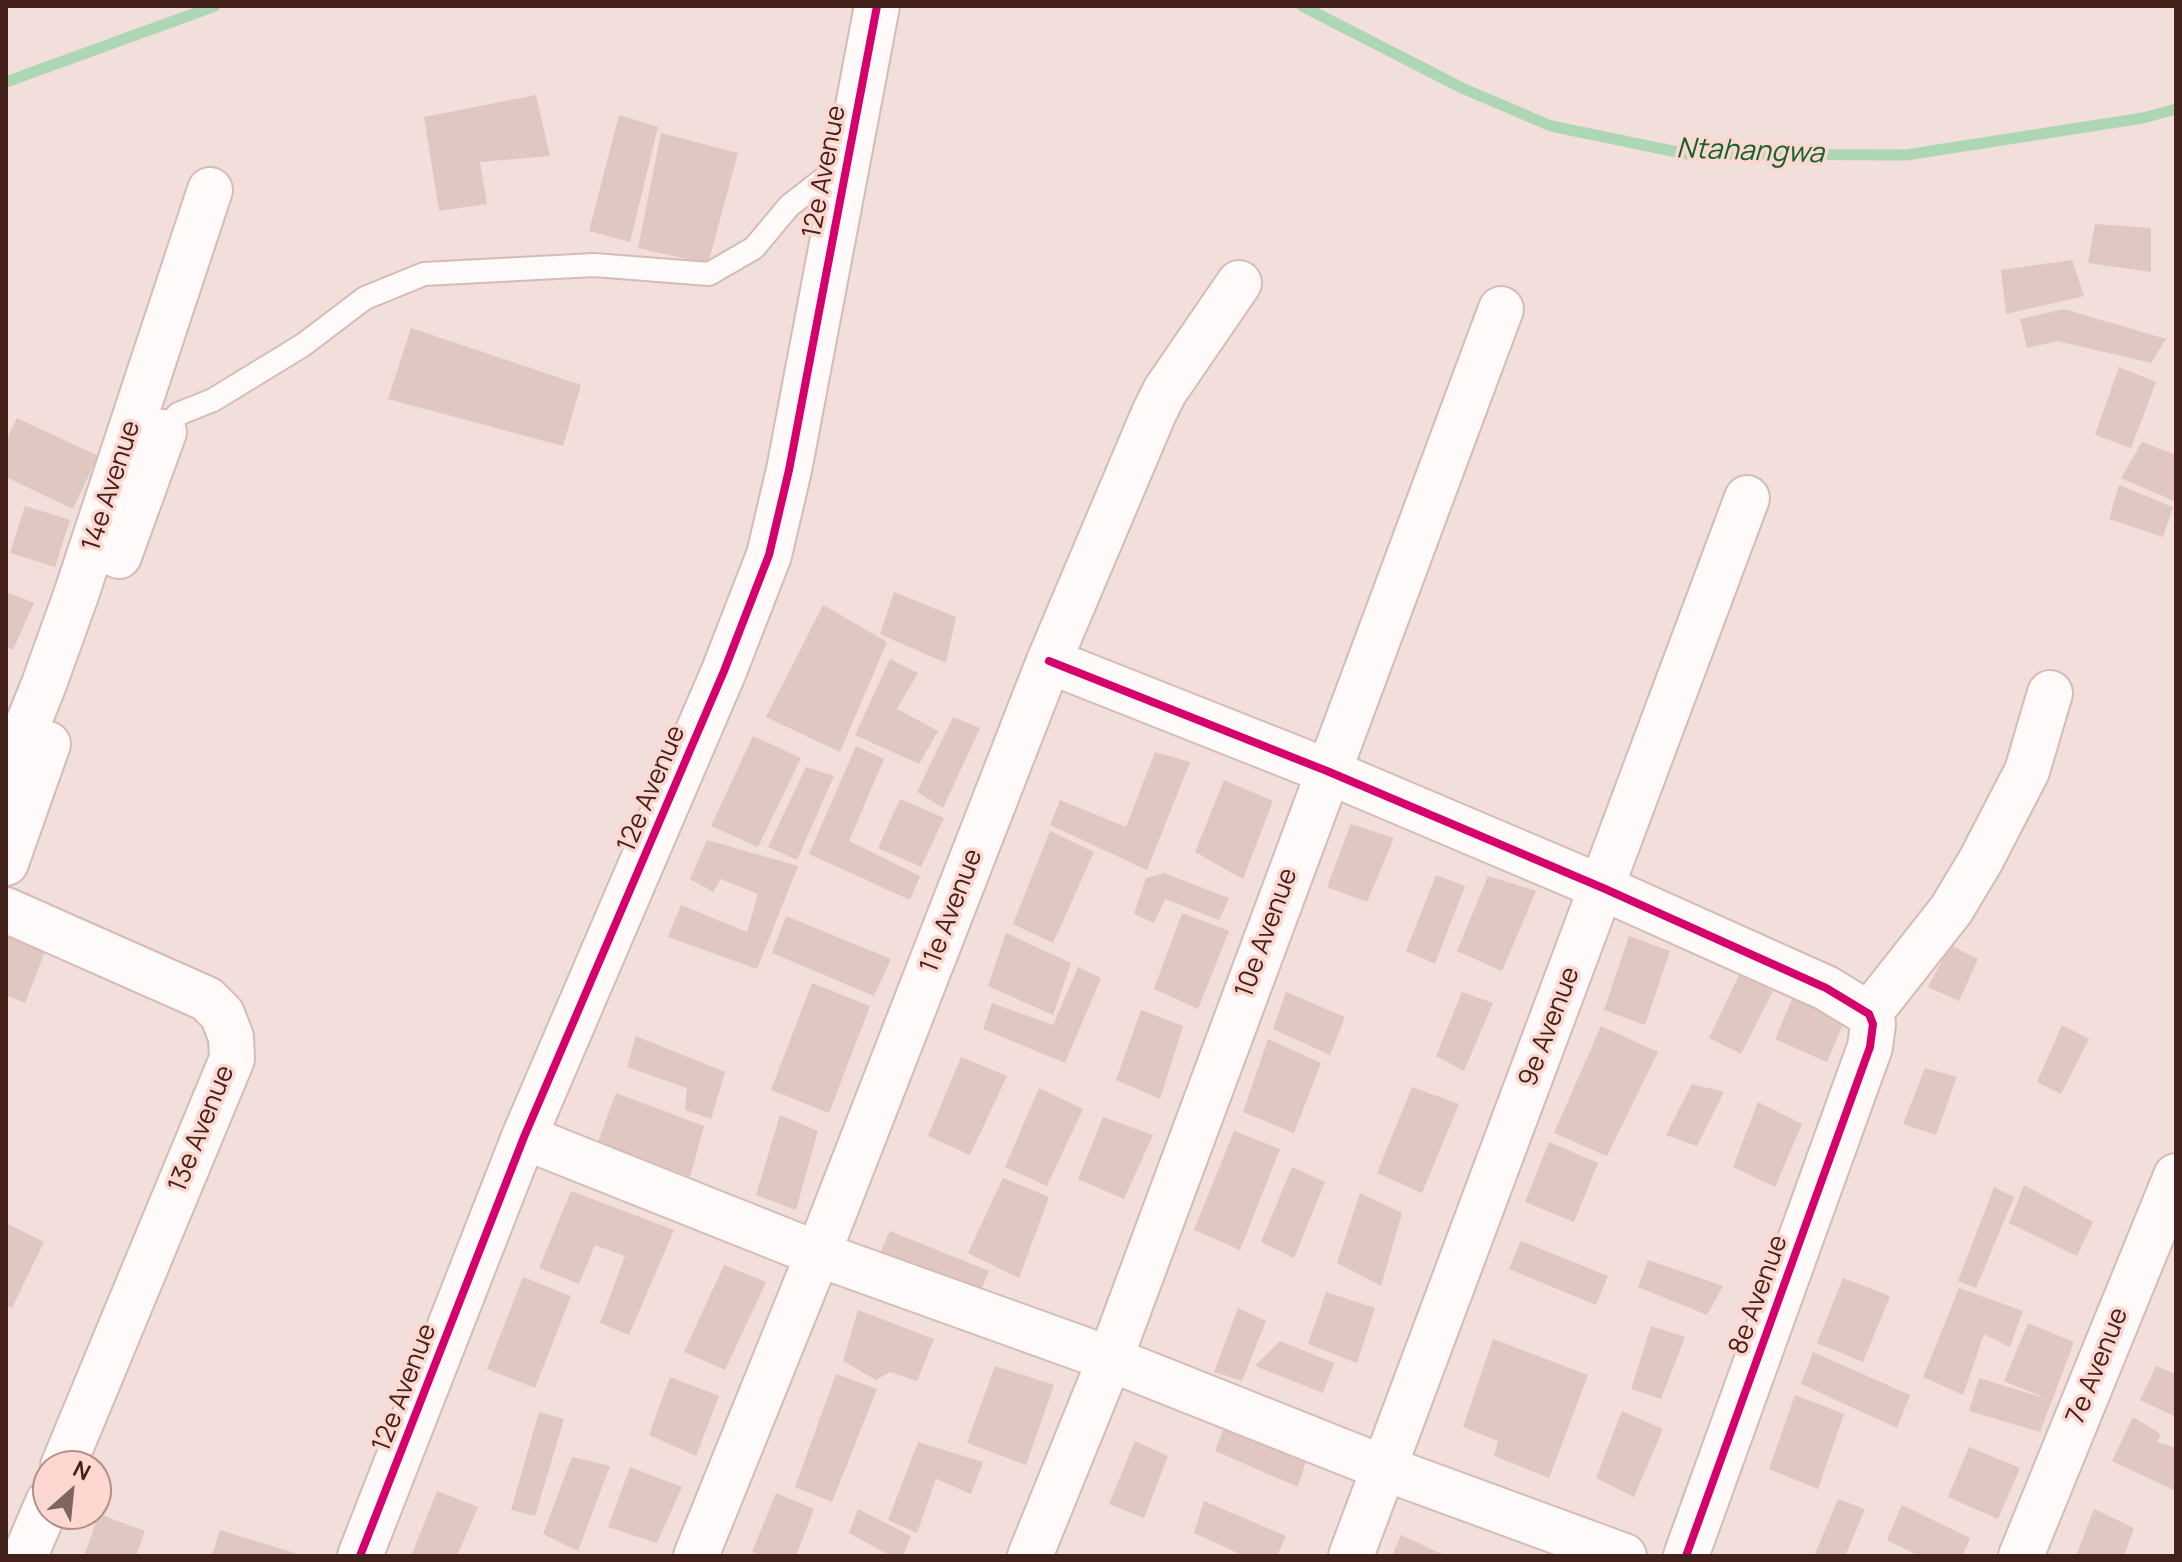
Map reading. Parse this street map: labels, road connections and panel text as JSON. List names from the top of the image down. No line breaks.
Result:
{"streets":{"street":["12e Avenue","14e Avenue","11e Avenue","10e Avenue","9e Avenue","13e Avenue","8e Avenue","7e Avenue"]},"water":["Ntahangwa"],"north":"top right"}
